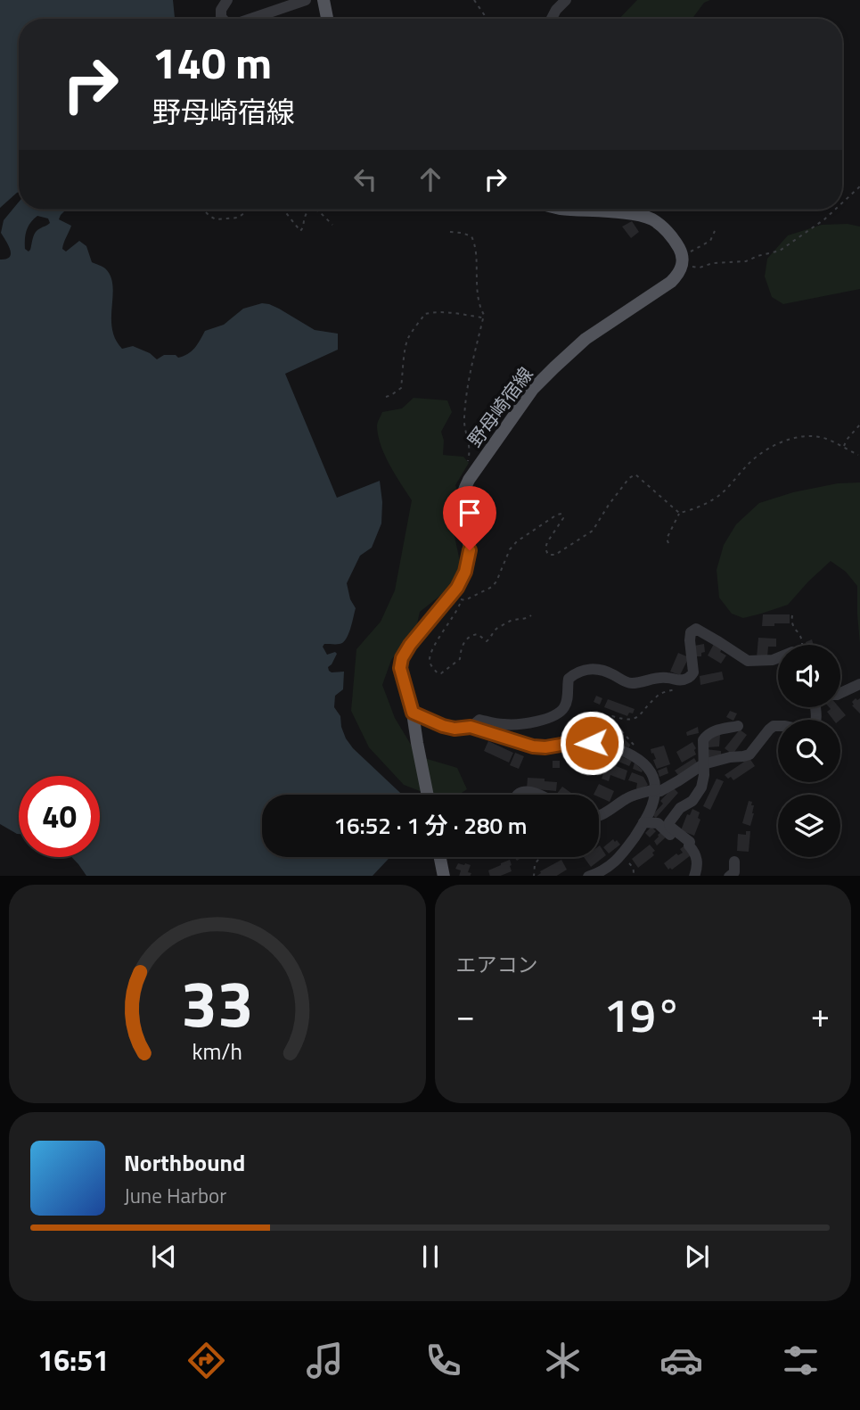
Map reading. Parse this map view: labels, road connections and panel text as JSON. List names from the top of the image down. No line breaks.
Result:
{"streets":{"main road":["野母崎宿線"]},"page":{"turn":["140 m","野母崎宿線"],"limit":"40","trip":"16:52 · 1 分 · 280 m","tile":"エアコン","heat":["−","19°","+"],"song":["Northbound","June Harbor"],"tabs":"16:51","gauge":["33","km/h"]}}
